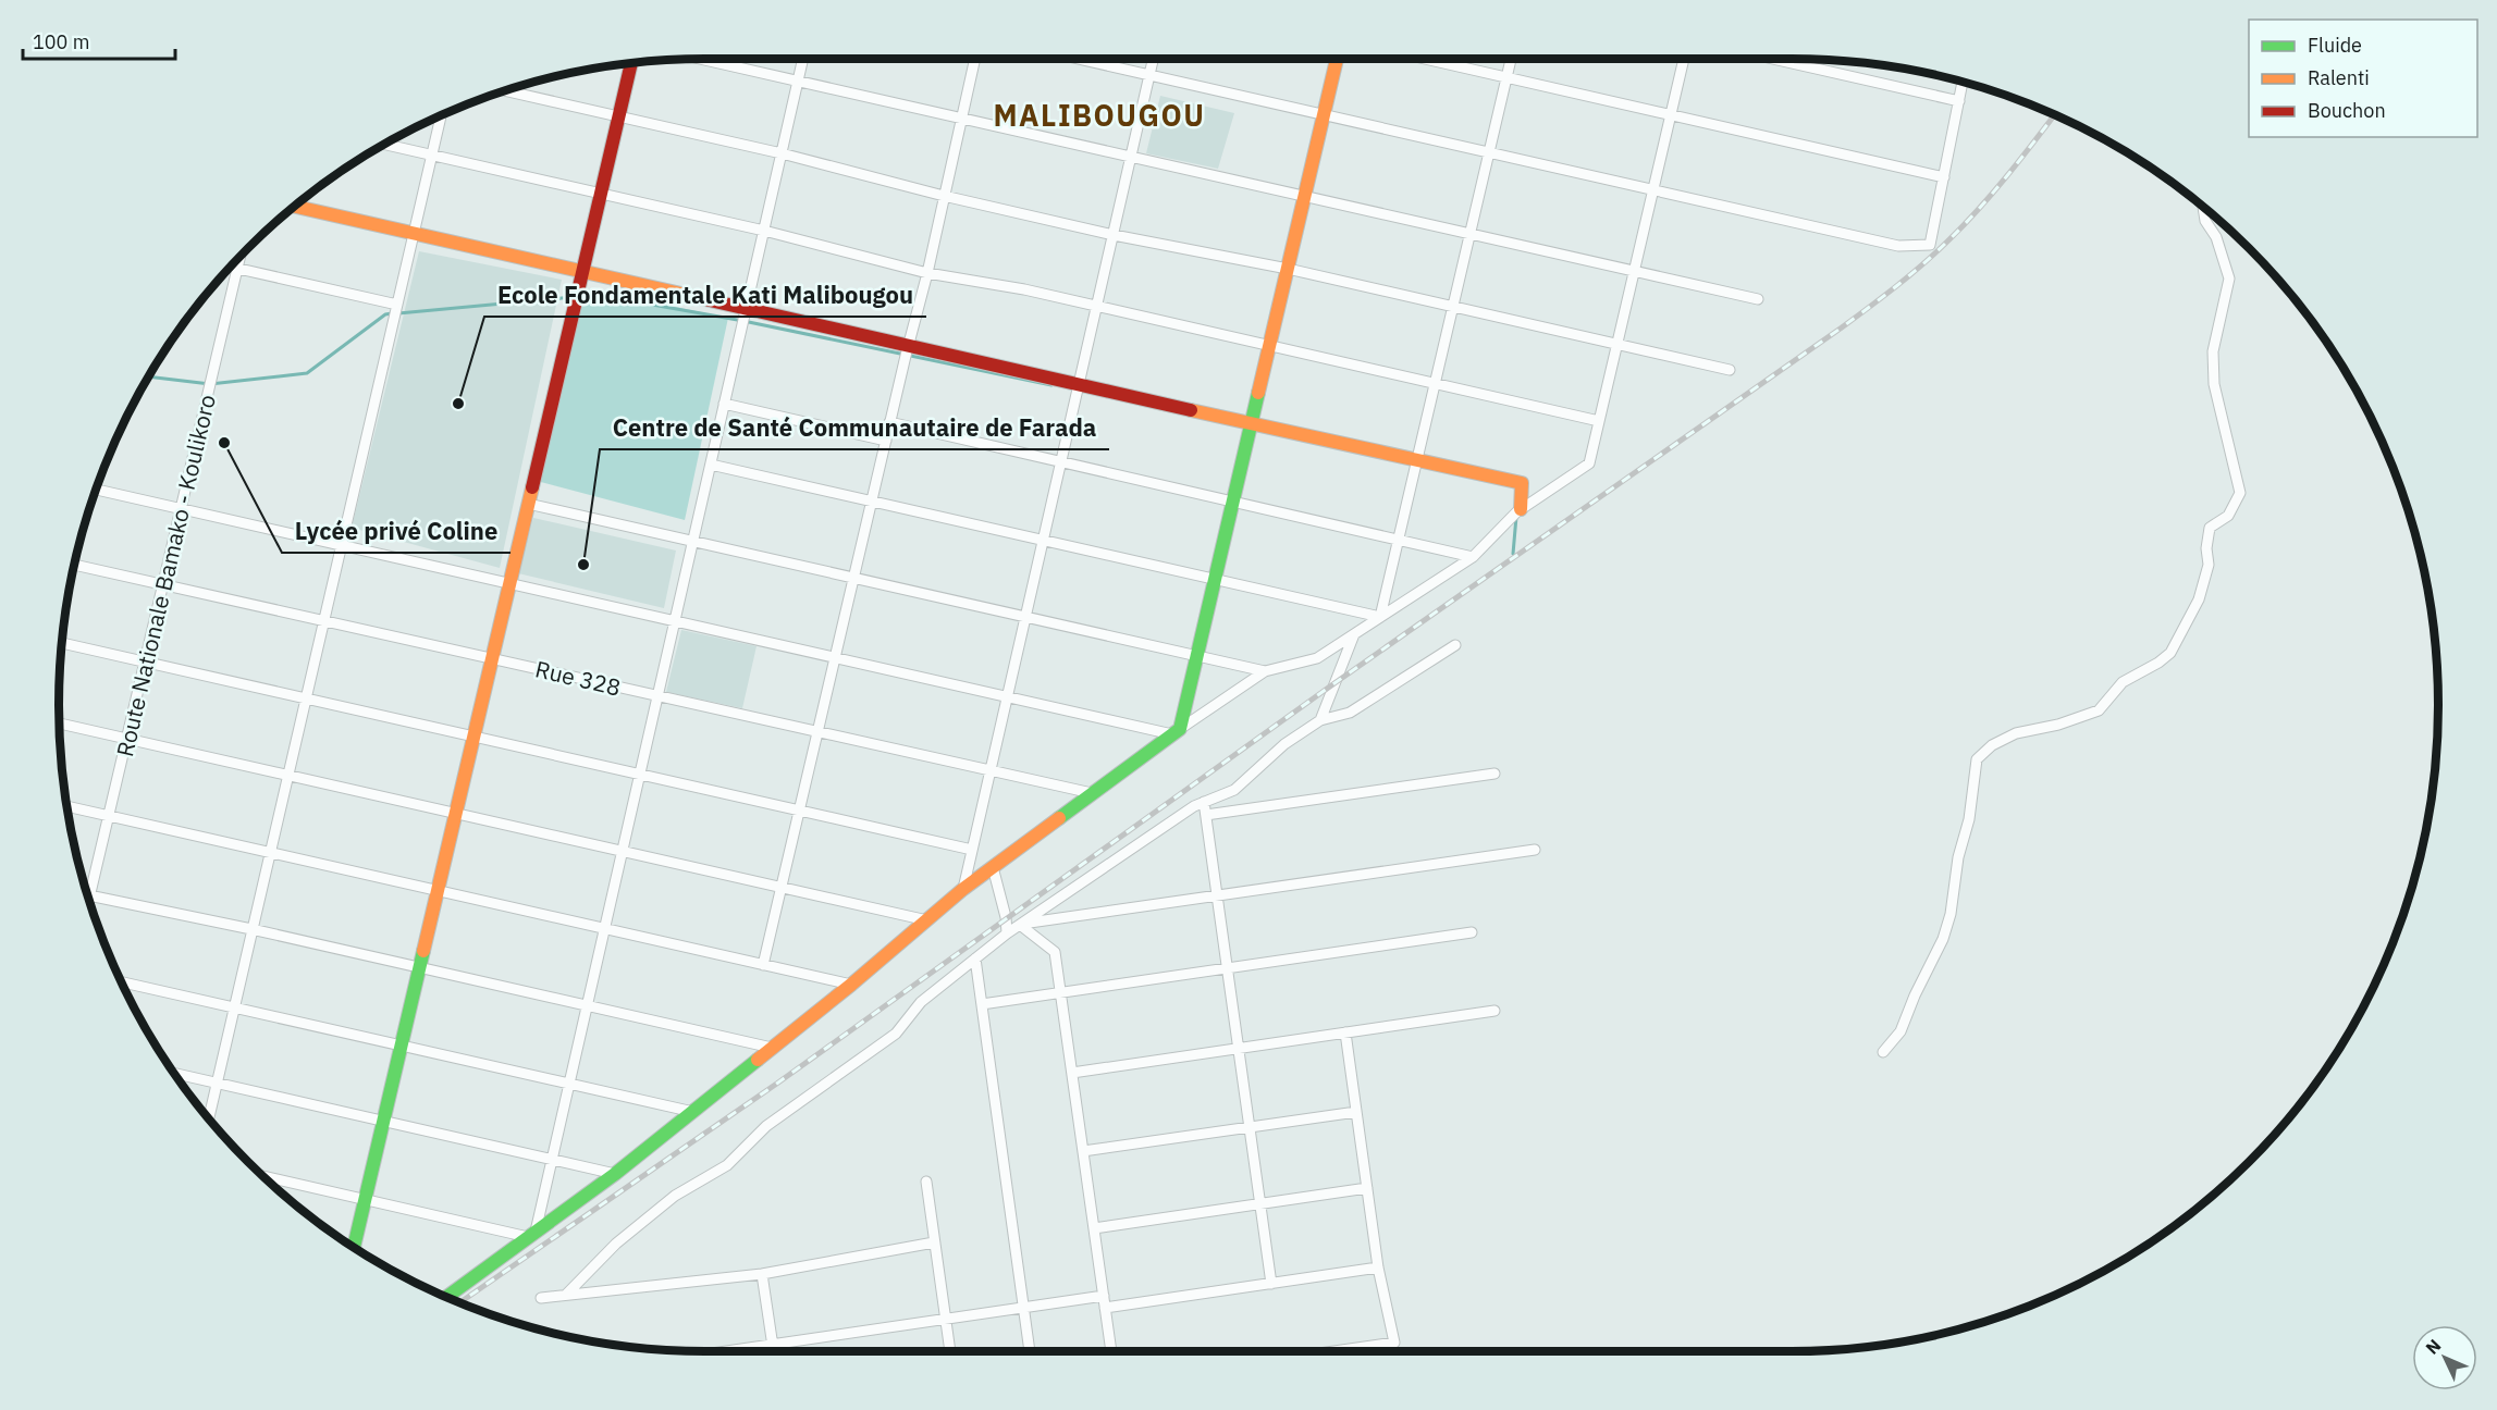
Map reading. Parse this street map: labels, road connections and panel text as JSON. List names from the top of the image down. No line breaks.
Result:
{"streets":{"street":["Route Nationale Bamako - Koulikoro","Rue 328"]},"crossings":[["Route Nationale Bamako - Koulikoro","Rue 328"]],"districts":["MALIBOUGOU"],"places":["Ecole Fondamentale Kati Malibougou","Lycée privé Coline","Centre de Santé Communautaire de Farada"],"legend":["Fluide","Ralenti","Bouchon"],"scale_bar":"100 m","north":"top left"}
